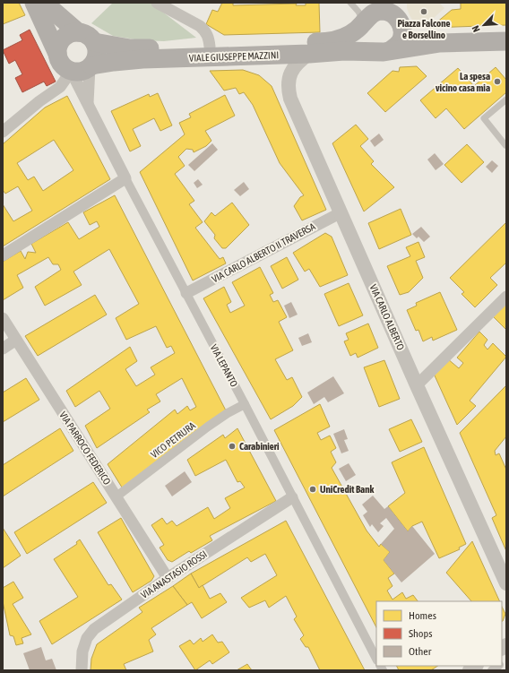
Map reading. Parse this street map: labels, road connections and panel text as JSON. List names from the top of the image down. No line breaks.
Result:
{"streets":{"main road":["VIALE GIUSEPPE MAZZINI"],"street":["VIA CARLO ALBERTO II TRAVERSA","VIA CARLO ALBERTO","VIA LEPANTO","VICO PETRURA","VIA PARROCO FEDERICO","VIA ANASTASIO ROSSI"]},"crossings":[["VIALE GIUSEPPE MAZZINI","VIA CARLO ALBERTO"],["VIALE GIUSEPPE MAZZINI","VIA LEPANTO"],["VIA CARLO ALBERTO II TRAVERSA","VIA CARLO ALBERTO"],["VIA CARLO ALBERTO II TRAVERSA","VIA LEPANTO"],["VIA LEPANTO","VICO PETRURA"],["VIA LEPANTO","VIA ANASTASIO ROSSI"],["VICO PETRURA","VIA PARROCO FEDERICO"],["VIA PARROCO FEDERICO","VIA ANASTASIO ROSSI"]],"places":["Piazza Falcone e Borsellino","La spesa vicino casa mia","Carabinieri","UniCredit Bank"],"legend":["Homes","Shops","Other"],"north":"bottom left"}
